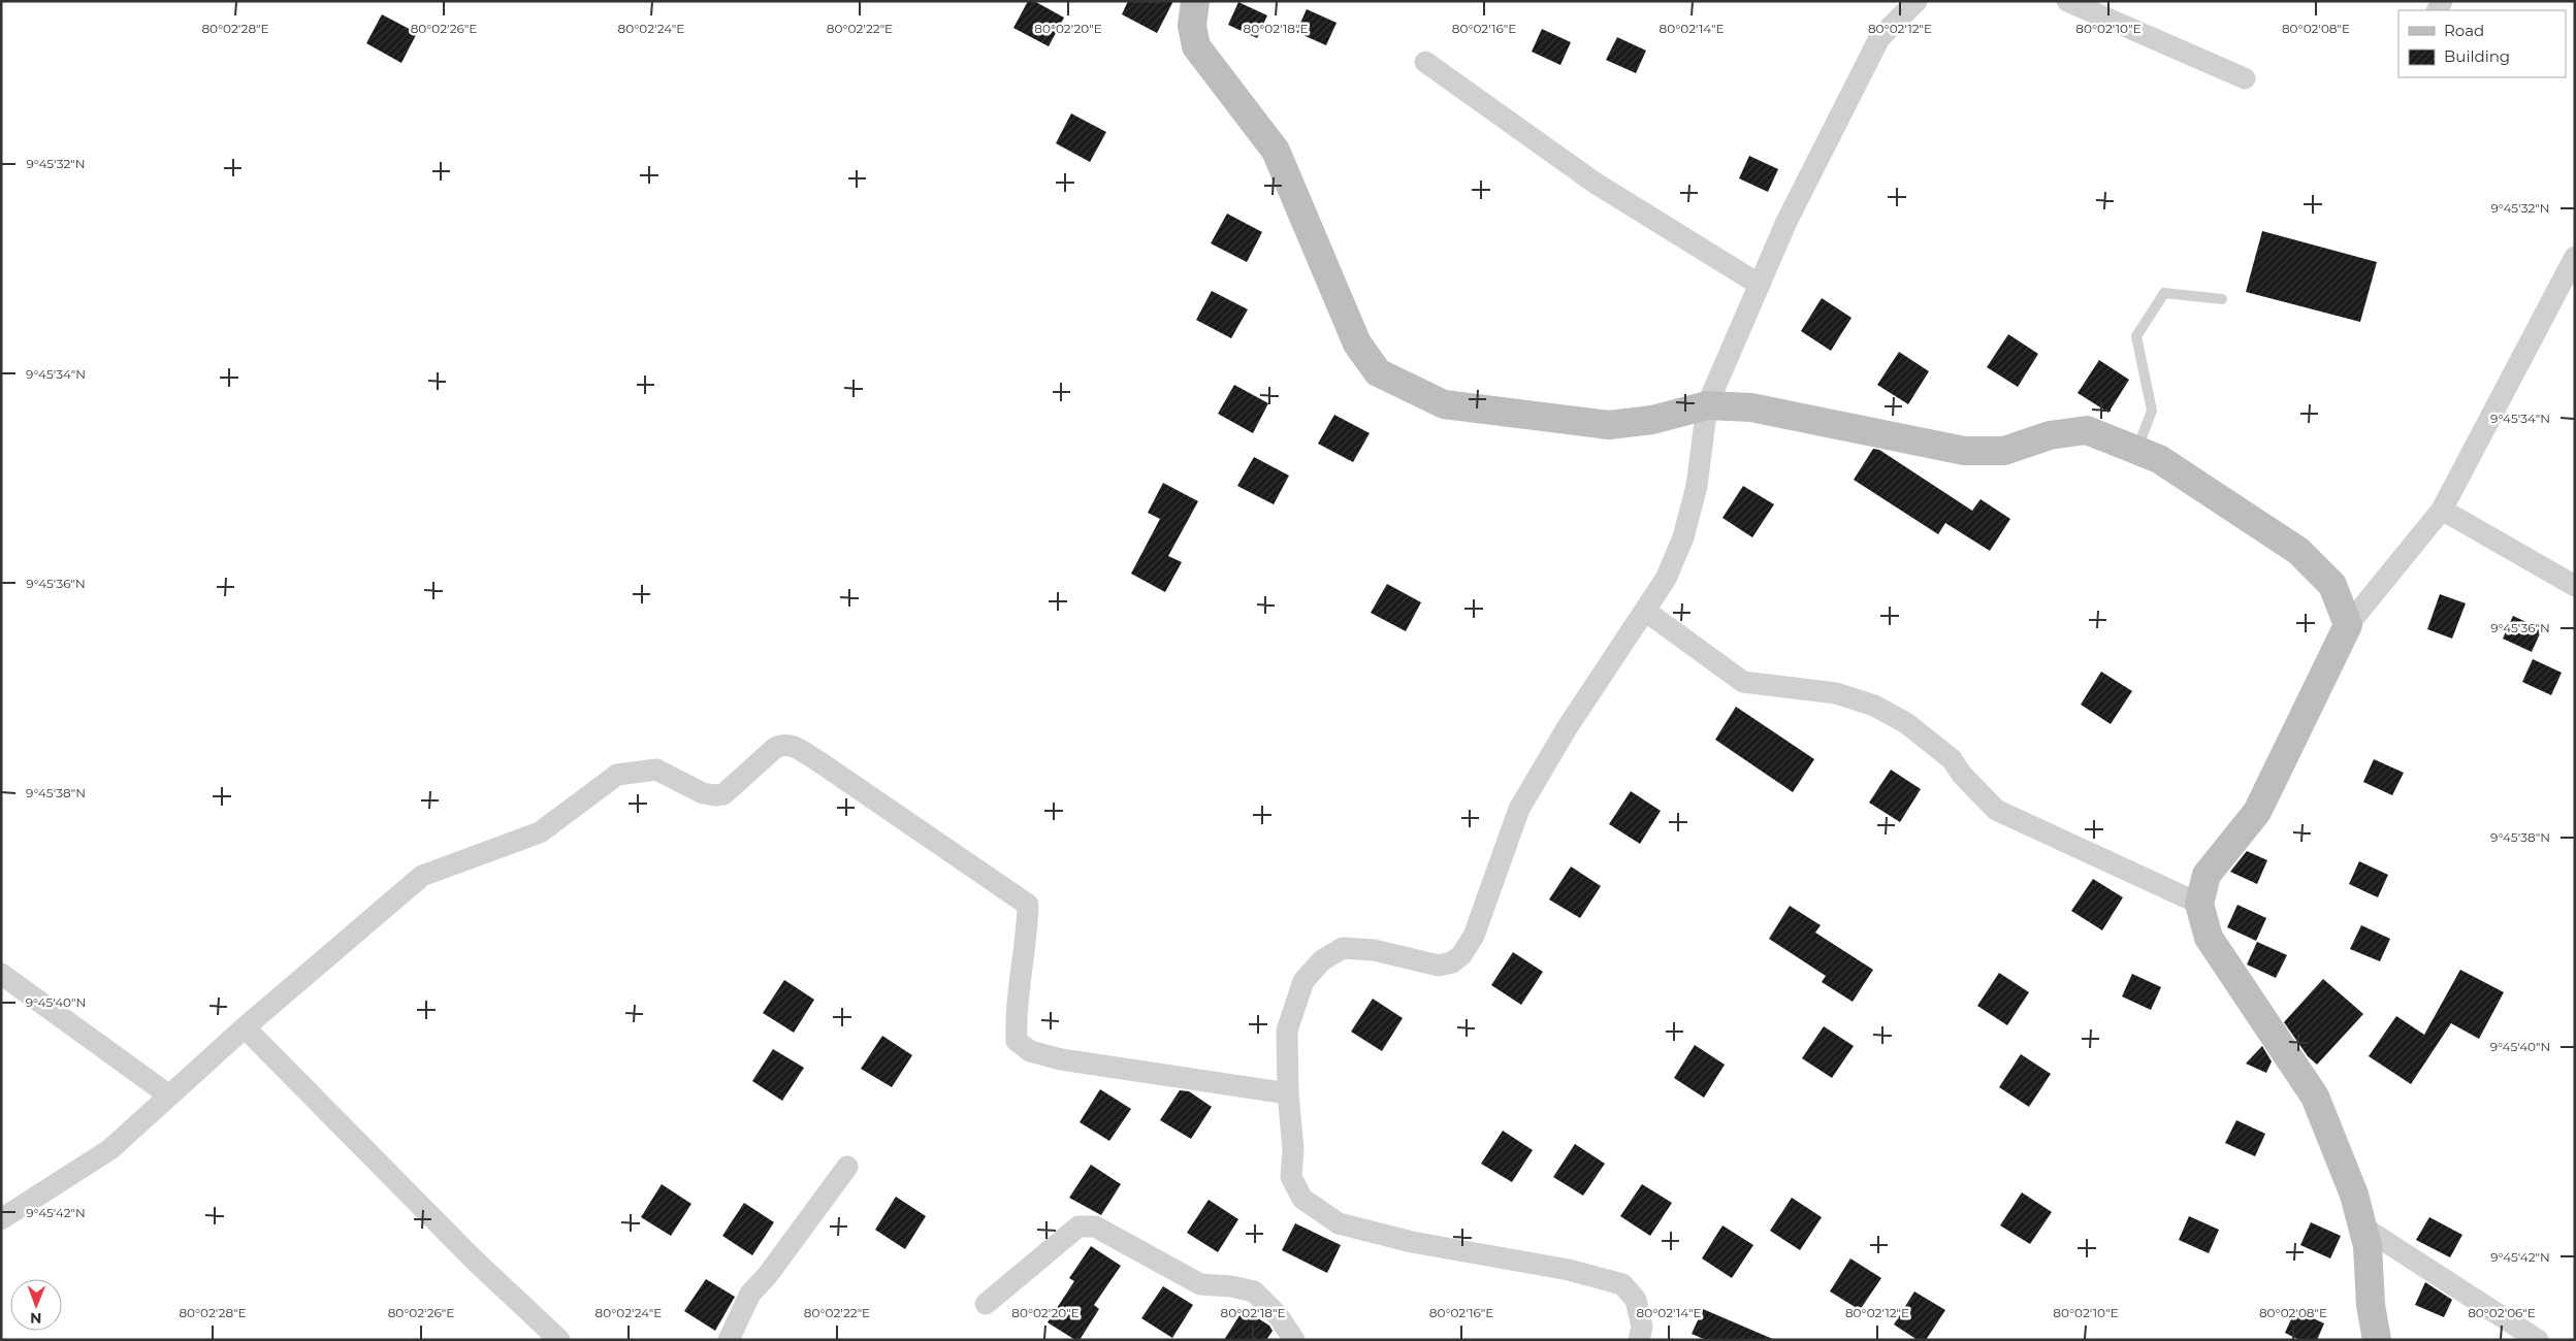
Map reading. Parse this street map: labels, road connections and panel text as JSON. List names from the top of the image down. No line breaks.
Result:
{"legend":["Road","Building"],"north":"bottom","coordinates":["80°02'28\"E","80°02'26\"E","80°02'24\"E","80°02'22\"E","80°02'20\"E","80°02'18\"E","80°02'16\"E","80°02'14\"E","80°02'12\"E","80°02'10\"E","80°02'08\"E","9°45'32\"N","9°45'34\"N","9°45'36\"N","9°45'38\"N","9°45'40\"N","9°45'42\"N","80°02'06\"E"]}
